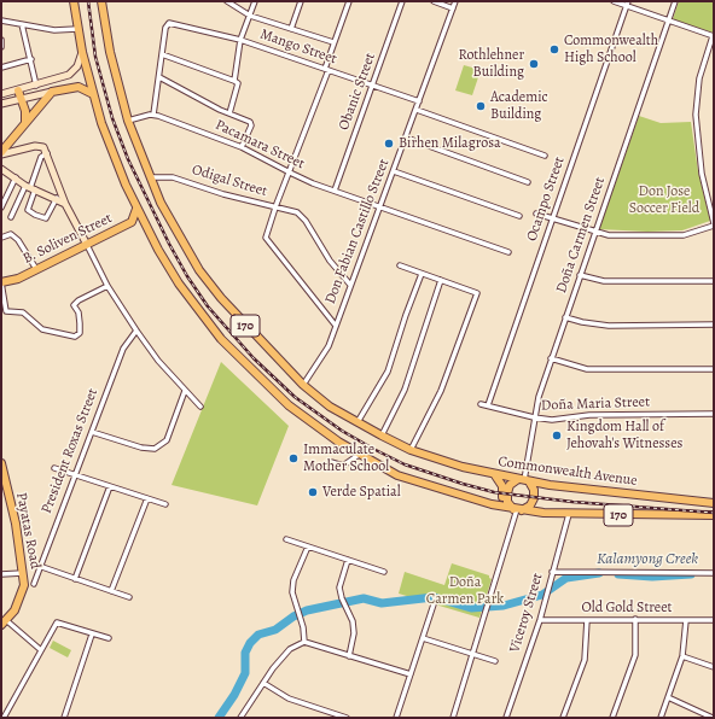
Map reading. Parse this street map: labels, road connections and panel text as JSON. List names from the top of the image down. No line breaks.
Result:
{"streets":{"main road":["B. Soliven Street","170","Commonwealth Avenue","Payatas Road"],"street":["Mango Street","Obanic Street","Pacamara Street","Odigal Street","Ocampo Street","Don Fabian Castillo Street","Doña Carmen Street","Doña Maria Street","President Roxas Street","Old Gold Street","Viceroy Street"]},"crossings":[["Mango Street","Obanic Street"],["Mango Street","Don Fabian Castillo Street"],["Obanic Street","Pacamara Street"],["Pacamara Street","Don Fabian Castillo Street"],["Odigal Street","Don Fabian Castillo Street"],["Odigal Street","Commonwealth Avenue"],["Ocampo Street","Doña Maria Street"],["Don Fabian Castillo Street","Commonwealth Avenue"],["Doña Carmen Street","170"],["Doña Carmen Street","Doña Maria Street"],["Doña Carmen Street","Commonwealth Avenue"],["B. Soliven Street","170"],["170","Commonwealth Avenue"],["170","Viceroy Street"],["Old Gold Street","Viceroy Street"]],"water":["Kalamyong Creek"],"parks":["Don Jose Soccer Field","Doña Carmen Park"],"places":["Commonwealth High School","Rothlehner Building","Academic Building","Birhen Milagrosa","Kingdom Hall of Jehovah's Witnesses","Immaculate Mother School","Verde Spatial"]}
